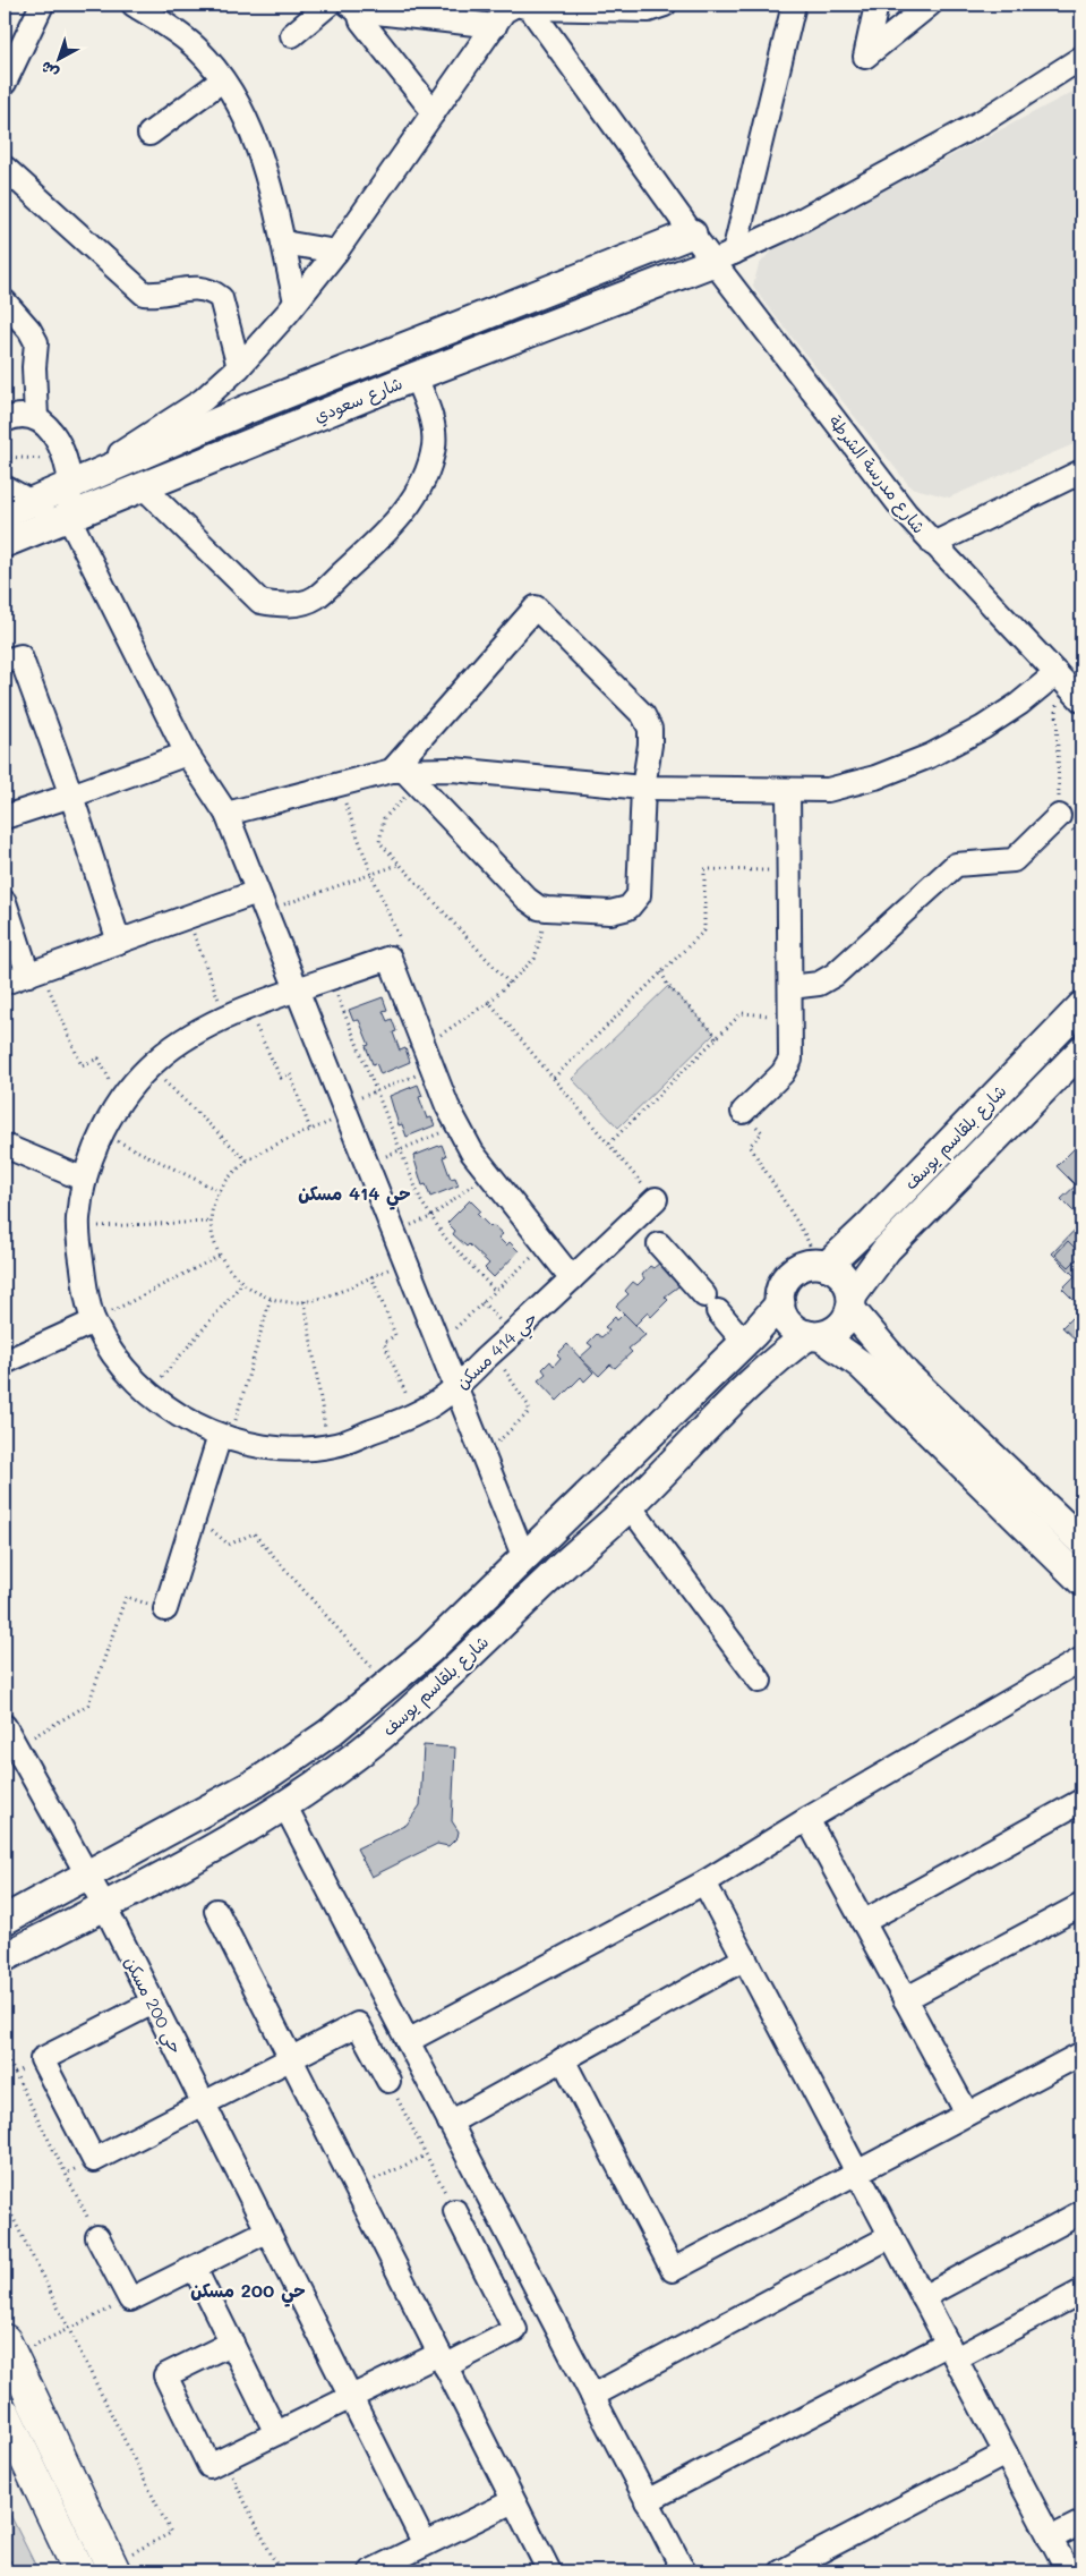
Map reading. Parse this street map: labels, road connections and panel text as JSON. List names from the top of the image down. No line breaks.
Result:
{"streets":{"main road":["شارع سعودي","شارع بلقاسم يوسف"],"street":["شارع مدرسة الشرطة","حي 414 مسكن","حي 200 مسكن"]},"crossings":[["شارع سعودي","شارع مدرسة الشرطة"],["شارع بلقاسم يوسف","حي 200 مسكن"]],"districts":["حي 414 مسكن","حي 200 مسكن"],"north":"bottom left"}
